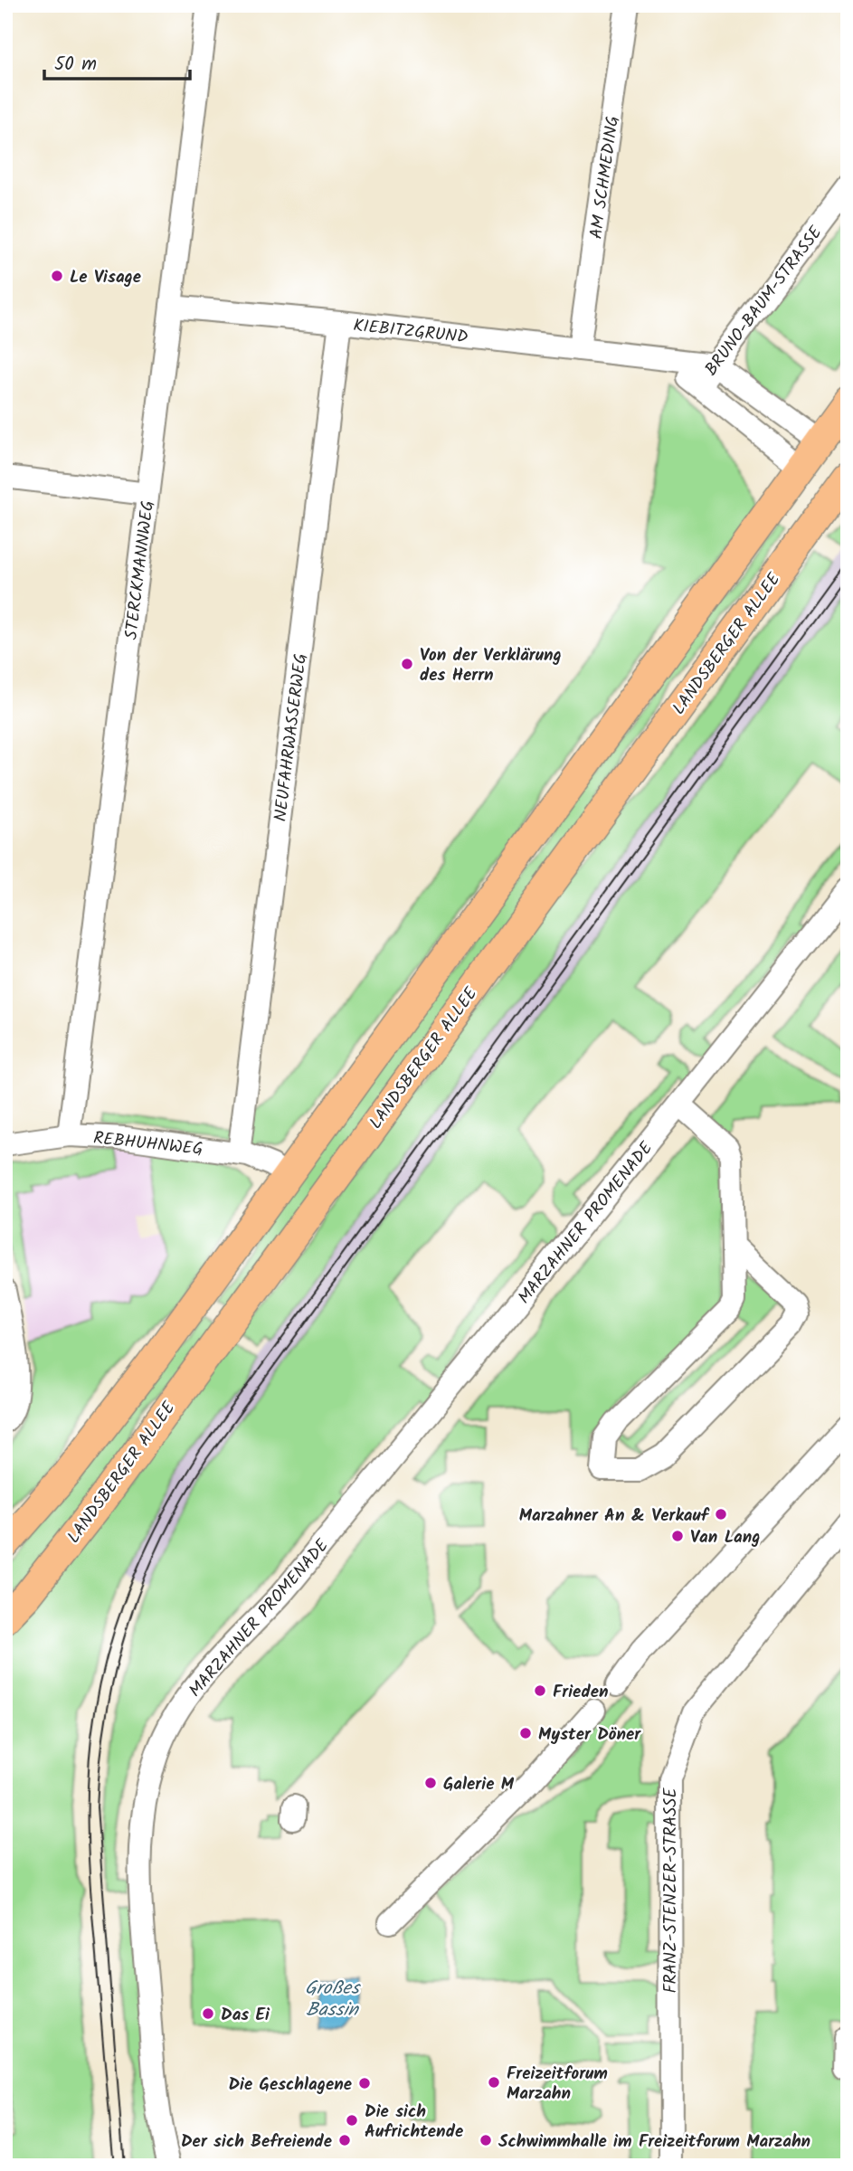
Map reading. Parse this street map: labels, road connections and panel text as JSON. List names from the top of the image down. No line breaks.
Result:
{"streets":{"main road":["LANDSBERGER ALLEE"],"street":["AM SCHMEDING","BRUNO-BAUM-STRASSE","KIEBITZGRUND","STERCKMANNWEG","NEUFAHRWASSERWEG","REBHUHNWEG","MARZAHNER PROMENADE","FRANZ-STENZER-STRASSE"]},"crossings":[["AM SCHMEDING","KIEBITZGRUND"],["BRUNO-BAUM-STRASSE","KIEBITZGRUND"],["KIEBITZGRUND","STERCKMANNWEG"],["KIEBITZGRUND","LANDSBERGER ALLEE"],["KIEBITZGRUND","NEUFAHRWASSERWEG"],["STERCKMANNWEG","REBHUHNWEG"],["NEUFAHRWASSERWEG","REBHUHNWEG"]],"water":["Großes Bassin"],"places":["Le Visage","Von der Verklärung des Herrn","Marzahner An & Verkauf","Van Lang","Frieden","Myster Döner","Galerie M","Das Ei","Freizeitforum Marzahn","Die Geschlagene","Die sich Aufrichtende","Der sich Befreiende","Schwimmhalle im Freizeitforum Marzahn"],"scale_bar":"50 m"}
